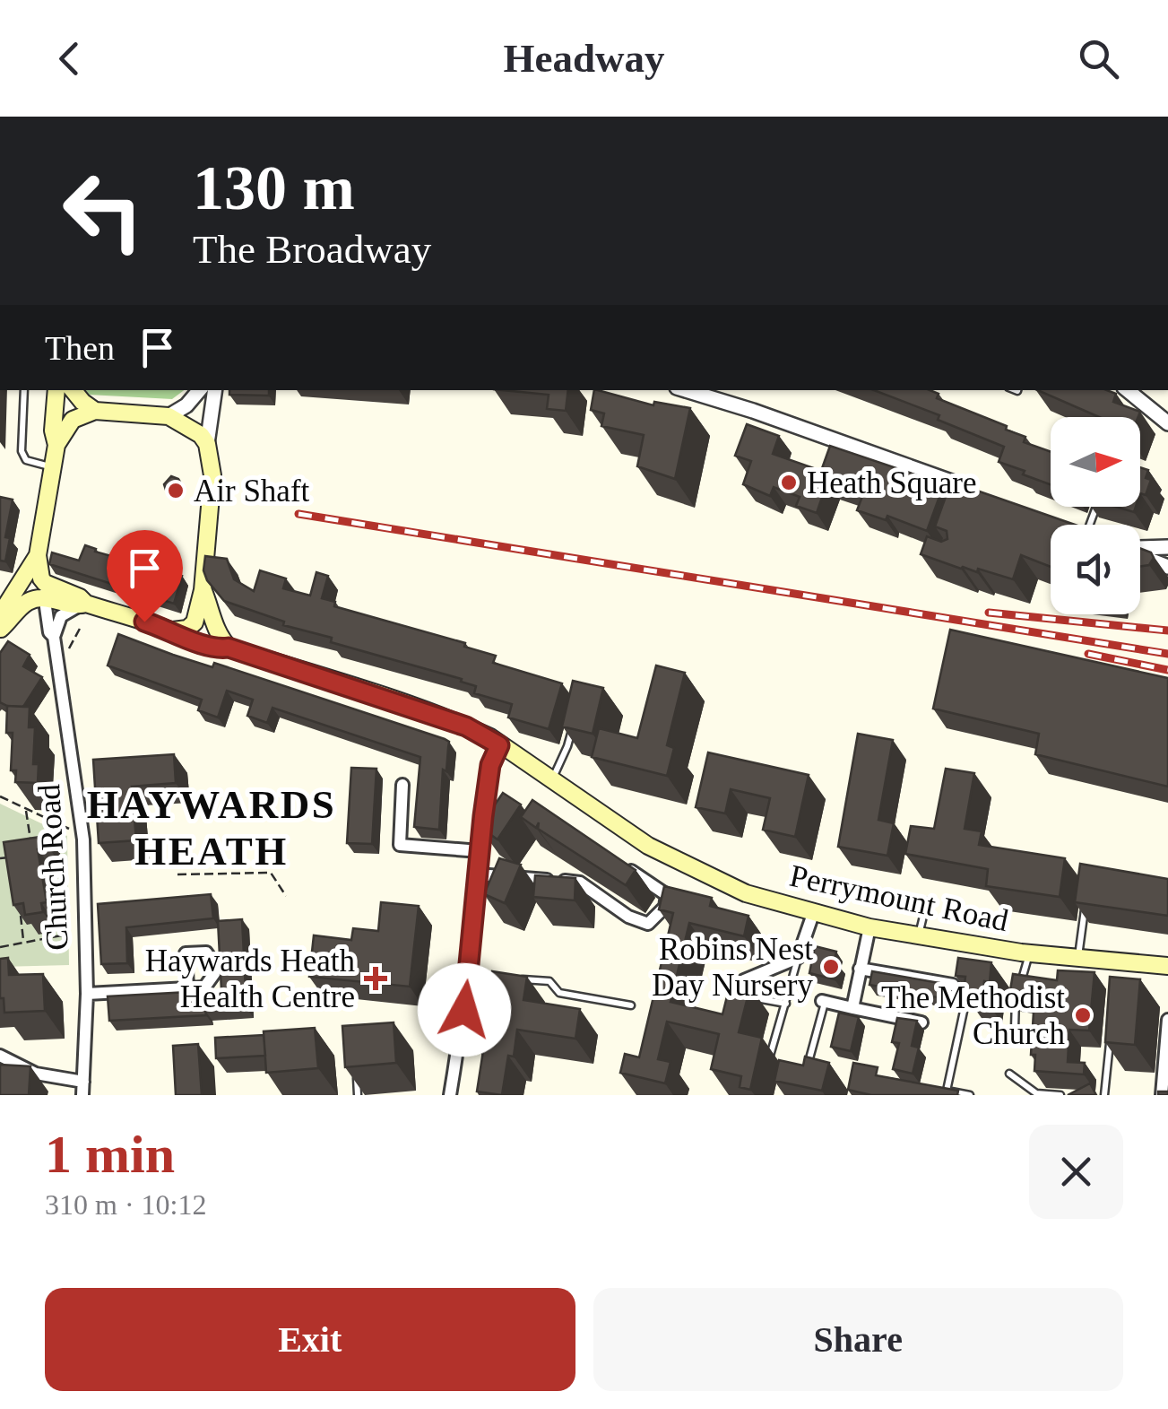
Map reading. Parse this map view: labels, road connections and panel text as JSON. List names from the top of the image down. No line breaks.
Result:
{"streets":{"main road":["Perrymount Road"],"street":["Church Road"]},"crossings":[["Church Road","Perrymount Road"]],"districts":["HAYWARDS HEATH"],"places":{"other":["Heath Square","Air Shaft","Robins Nest Day Nursery","The Methodist Church"],"health":["Haywards Heath Health Centre"]},"north":"right","page":{"header":"Headway","turn":["130 m","The Broadway"],"then":"Then","heading":["1 min","310 m · 10:12"],"buttons":["Exit","Share"]}}
